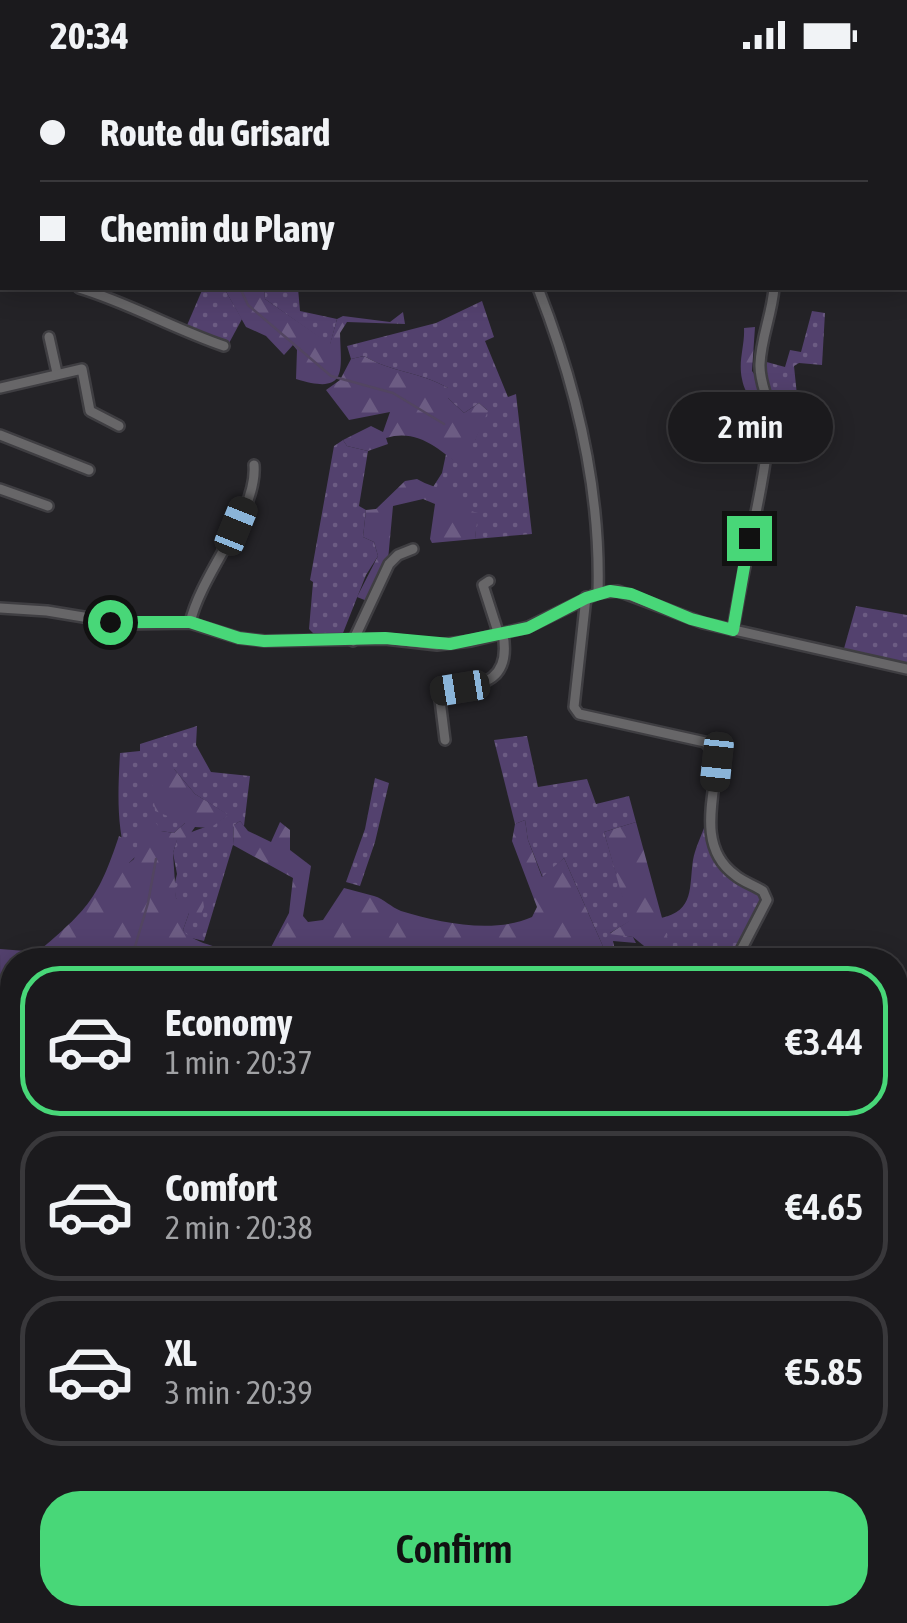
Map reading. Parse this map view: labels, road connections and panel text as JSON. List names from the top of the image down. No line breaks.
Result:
{"page":{"status":"20:34","banner":["Route du Grisard","Chemin du Plany"],"bubble":"2 min","list":[{"name":"Economy","note":"1 min · 20:37","value":"€3.44"},{"name":"Comfort","note":"2 min · 20:38","value":"€4.65"},{"name":"XL","note":"3 min · 20:39","value":"€5.85"}],"buttons":"Confirm"}}
